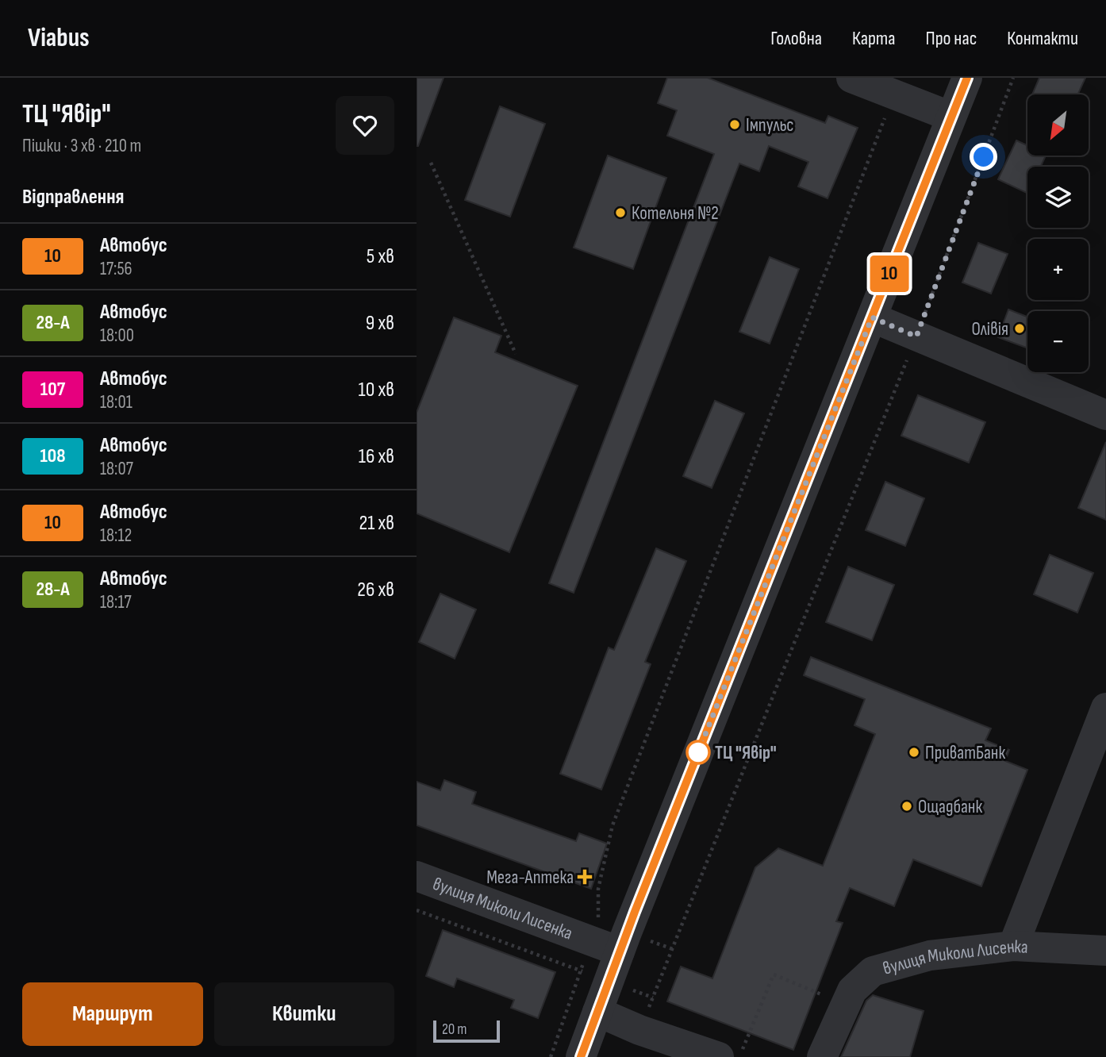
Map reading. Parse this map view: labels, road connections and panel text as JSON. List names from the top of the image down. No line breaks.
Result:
{"streets":{"street":["вулиця Миколи Лисенка"]},"places":{"other":["Імпульс","Котельня №2","Олівія","ТЦ \"Явір\"","ПриватБанк","Ощадбанк"],"health":["Мега-Аптека"]},"lines":["bus line 10"],"scale_bar":"20 m","north":"bottom left","page":{"header":"Viabus","nav":["Головна","Карта","Про нас","Контакти"],"heading":[["ТЦ \"Явір\"","Пішки · 3 хв · 210 m"],"Відправлення"],"on_map":"10","map_buttons":["+","−"],"list":[{"mark":"10","name":"Автобус","note":"17:56","value":"5 хв"},{"mark":"28-А","name":"Автобус","note":"18:00","value":"9 хв"},{"mark":"107","name":"Автобус","note":"18:01","value":"10 хв"},{"mark":"108","name":"Автобус","note":"18:07","value":"16 хв"},{"mark":"10","name":"Автобус","note":"18:12","value":"21 хв"},{"mark":"28-А","name":"Автобус","note":"18:17","value":"26 хв"}],"buttons":["Маршрут","Квитки"],"scale":"20 m"}}
